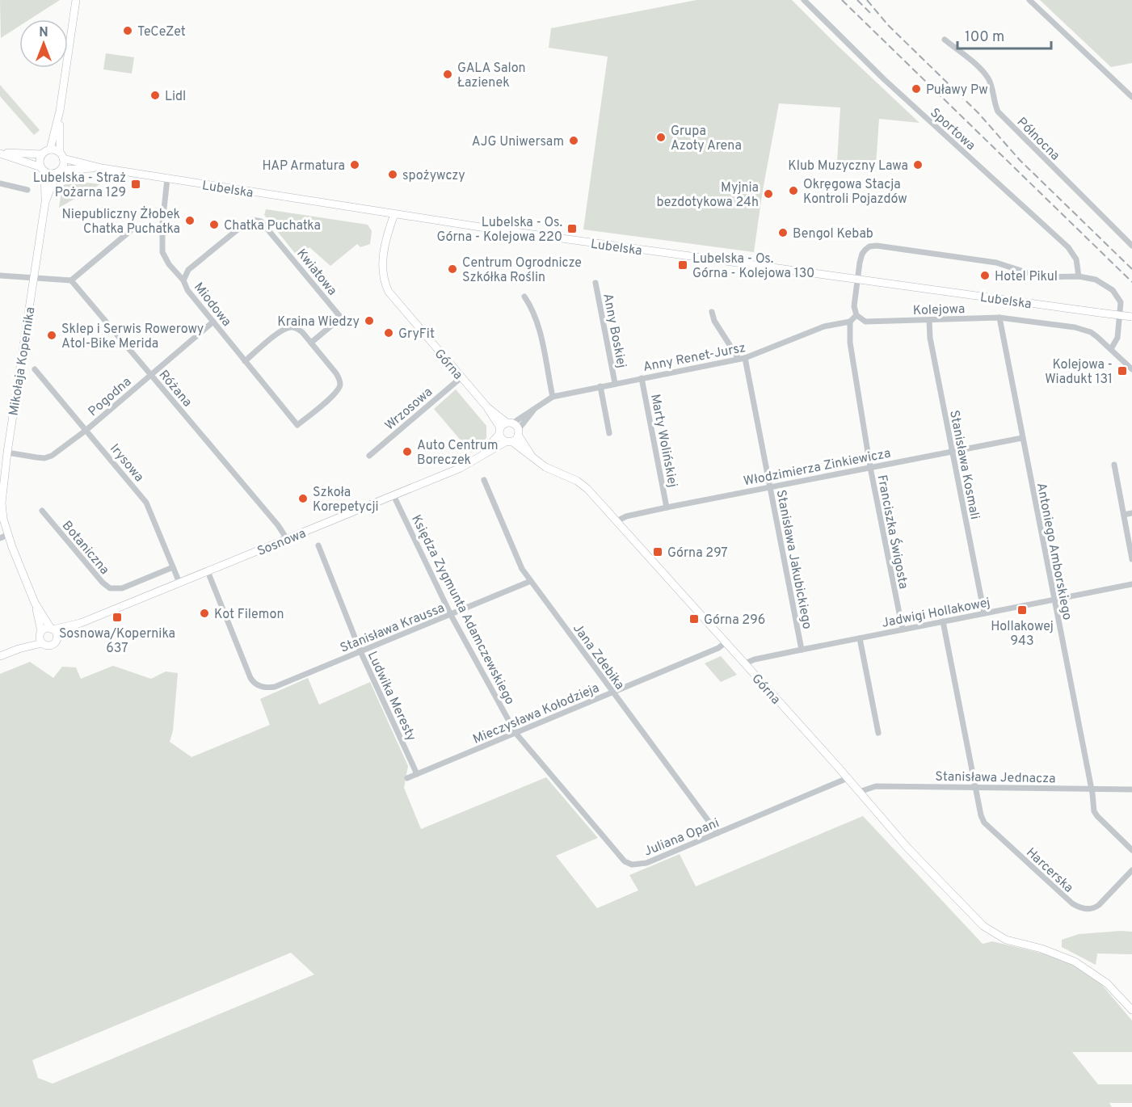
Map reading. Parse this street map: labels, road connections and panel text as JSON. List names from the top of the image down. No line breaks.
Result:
{"streets":{"street":["Sportowa","Północna","Lubelska","Kwiatowa","Miodowa","Kolejowa","Anny Boskiej","Anny Renet-Jursz","Mikołaja Kopernika","Górna","Różana","Pogodna","Wrzosowa","Marty Wolińskiej","Irysowa","Stanisława Kosmali","Włodzimierza Zinkiewicza","Franciszka Świgosta","Sosnowa","Botaniczna","Antoniego Amborskiego","Stanisława Jakubickiego","Księdza Zygmunta Adamczewskiego","Jadwigi Hollakowej","Stanisława Kraussa","Jana Zdebika","Ludwika Meresty","Mieczysława Kołodzieja","Stanisława Jednacza","Juliana Opani","Harcerska"]},"crossings":[["Lubelska","Miodowa"],["Lubelska","Mikołaja Kopernika"],["Lubelska","Górna"],["Kwiatowa","Miodowa"],["Miodowa","Pogodna"],["Kolejowa","Stanisława Kosmali"],["Kolejowa","Antoniego Amborskiego"],["Anny Boskiej","Anny Renet-Jursz"],["Anny Renet-Jursz","Górna"],["Anny Renet-Jursz","Marty Wolińskiej"],["Anny Renet-Jursz","Franciszka Świgosta"],["Anny Renet-Jursz","Sosnowa"],["Anny Renet-Jursz","Stanisława Jakubickiego"],["Mikołaja Kopernika","Pogodna"],["Mikołaja Kopernika","Sosnowa"],["Górna","Wrzosowa"],["Górna","Włodzimierza Zinkiewicza"],["Górna","Sosnowa"],["Górna","Jadwigi Hollakowej"],["Górna","Mieczysława Kołodzieja"],["Górna","Stanisława Jednacza"],["Górna","Juliana Opani"],["Różana","Pogodna"],["Różana","Sosnowa"],["Pogodna","Irysowa"],["Marty Wolińskiej","Włodzimierza Zinkiewicza"],["Irysowa","Sosnowa"],["Irysowa","Botaniczna"],["Stanisława Kosmali","Włodzimierza Zinkiewicza"],["Stanisława Kosmali","Jadwigi Hollakowej"],["Włodzimierza Zinkiewicza","Franciszka Świgosta"],["Włodzimierza Zinkiewicza","Antoniego Amborskiego"],["Włodzimierza Zinkiewicza","Stanisława Jakubickiego"],["Franciszka Świgosta","Jadwigi Hollakowej"],["Sosnowa","Księdza Zygmunta Adamczewskiego"],["Sosnowa","Stanisława Kraussa"],["Antoniego Amborskiego","Jadwigi Hollakowej"],["Antoniego Amborskiego","Stanisława Jednacza"],["Stanisława Jakubickiego","Jadwigi Hollakowej"],["Księdza Zygmunta Adamczewskiego","Stanisława Kraussa"],["Księdza Zygmunta Adamczewskiego","Mieczysława Kołodzieja"],["Księdza Zygmunta Adamczewskiego","Juliana Opani"],["Jadwigi Hollakowej","Harcerska"],["Stanisława Kraussa","Jana Zdebika"],["Stanisława Kraussa","Ludwika Meresty"],["Jana Zdebika","Mieczysława Kołodzieja"],["Jana Zdebika","Juliana Opani"],["Ludwika Meresty","Mieczysława Kołodzieja"],["Mieczysława Kołodzieja","Juliana Opani"],["Stanisława Jednacza","Harcerska"]],"places":{"other":["TeCeZet","GALA Salon Łazienek","Puławy Pw","Lidl","Grupa Azoty Arena","AJG Uniwersam","HAP Armatura","Klub Muzyczny Lawa","spożywczy","Okręgowa Stacja Kontroli Pojazdów","Myjnia bezdotykowa 24h","Niepubliczny Żłobek Chatka Puchatka","Chatka Puchatka","Bengol Kebab","Centrum Ogrodnicze Szkółka Roślin","Hotel Pikul","Kraina Wiedzy","GryFit","Sklep i Serwis Rowerowy Atol-Bike Merida","Auto Centrum Boreczek","Szkoła Korepetycji","Kot Filemon"],"transit":["Lubelska - Straż Pożarna 129","Lubelska - Os. Górna - Kolejowa 220","Lubelska - Os. Górna - Kolejowa 130","Kolejowa - Wiadukt 131","Górna 297","Hollakowej 943","Sosnowa/Kopernika 637","Górna 296"]},"scale_bar":"100 m","north":"top"}
